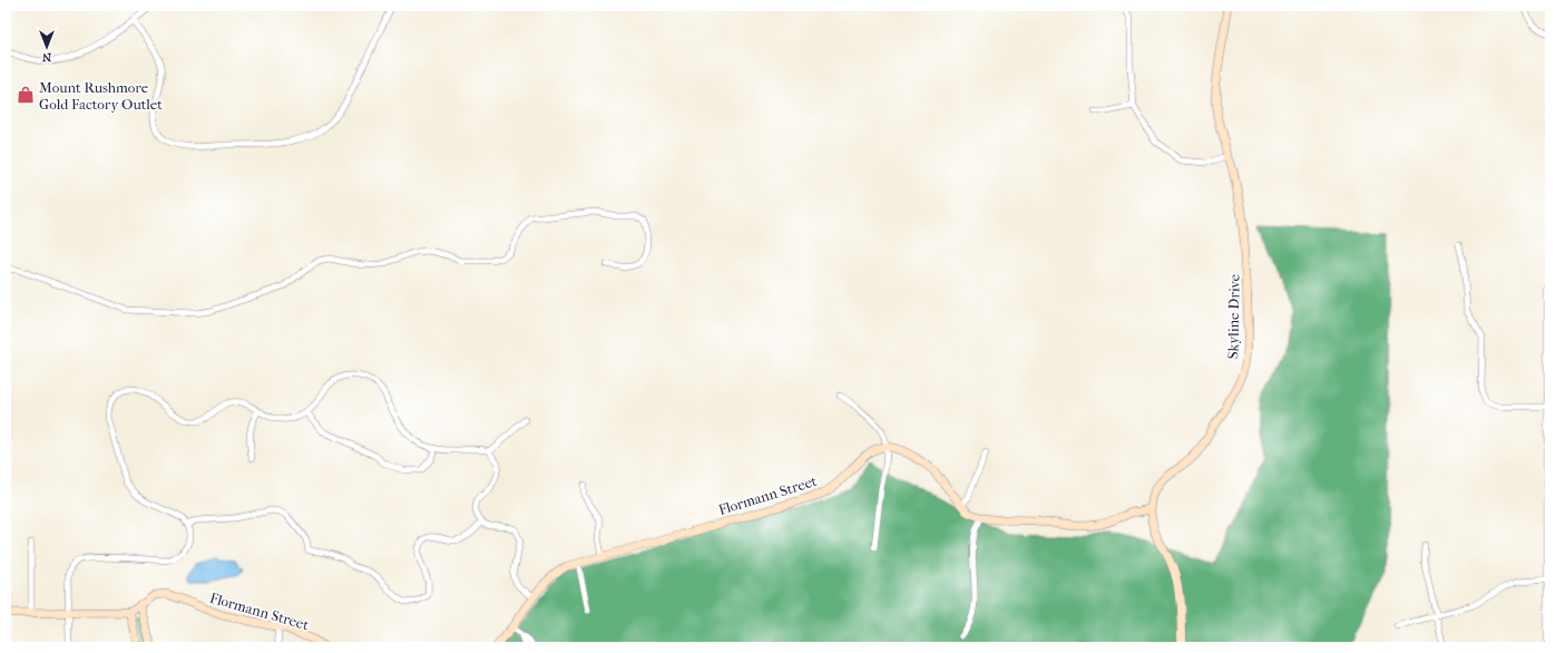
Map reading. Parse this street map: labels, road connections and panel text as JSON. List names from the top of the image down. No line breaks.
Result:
{"streets":{"street":["Skyline Drive","Flormann Street"]},"places":{"shop":["Mount Rushmore Gold Factory Outlet"]},"north":"bottom"}
